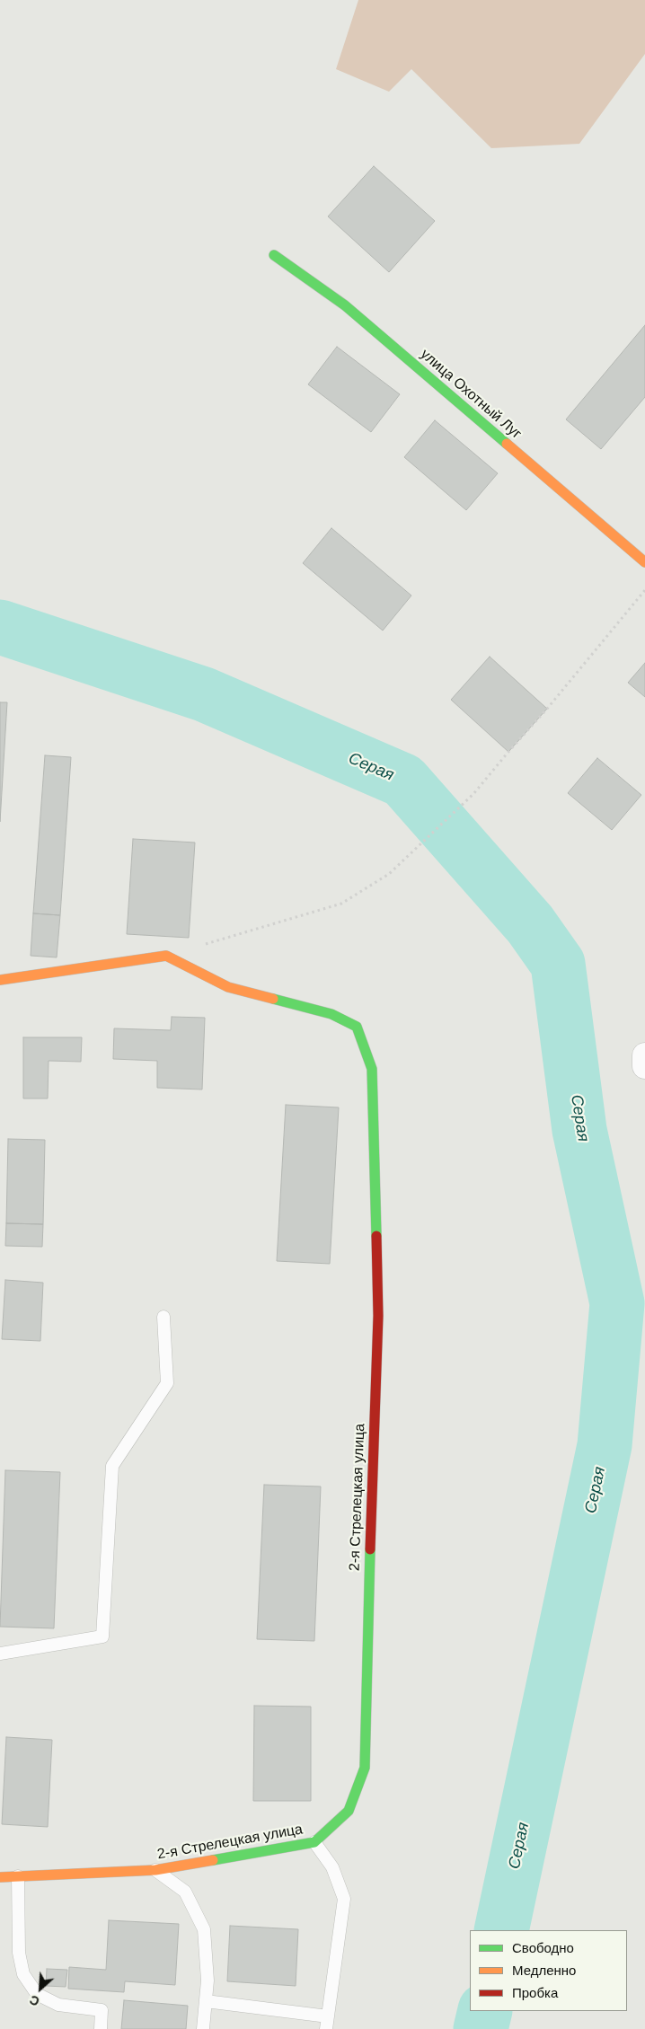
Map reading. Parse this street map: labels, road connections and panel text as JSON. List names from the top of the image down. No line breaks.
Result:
{"streets":{"street":["улица Охотный Луг","2-я Стрелецкая улица"]},"water":["Серая"],"legend":["Свободно","Медленно","Пробка"],"north":"bottom left"}
